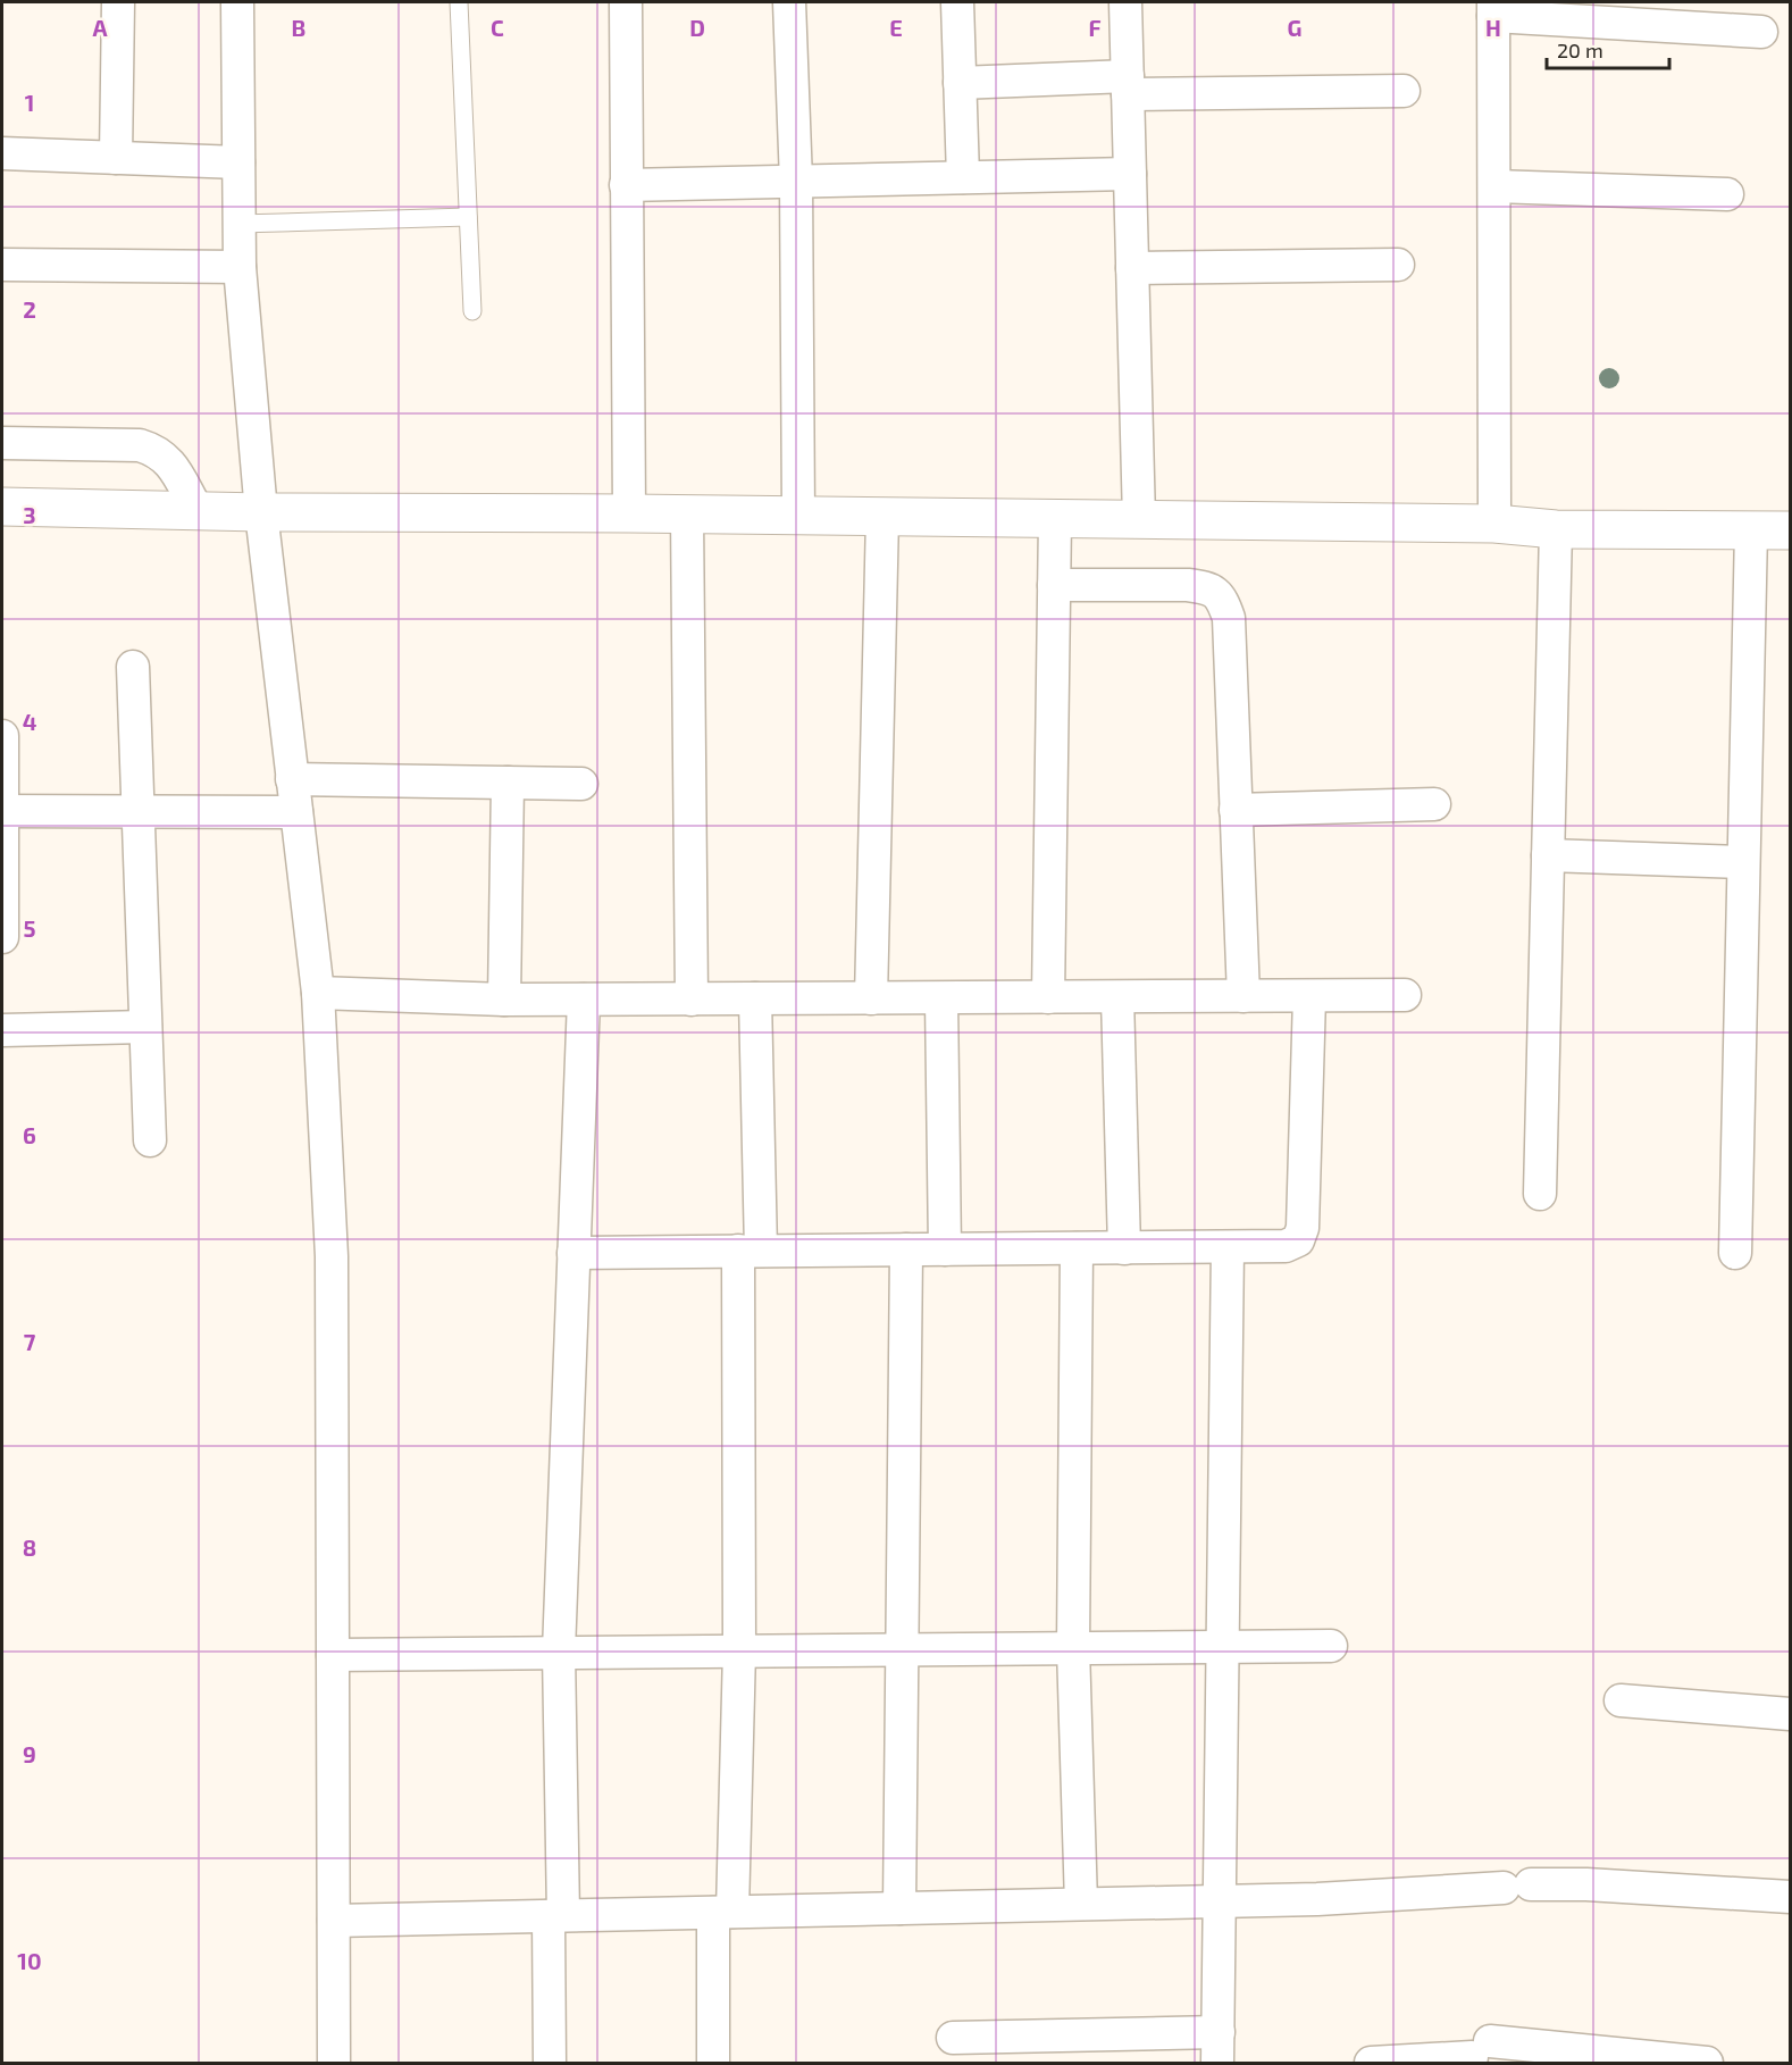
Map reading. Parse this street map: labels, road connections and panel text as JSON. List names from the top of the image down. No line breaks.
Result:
{"scale_bar":"20 m","grid":{"columns":["A","B","C","D","E","F","G","H"],"rows":["1","2","3","4","5","6","7","8","9","10"]}}
